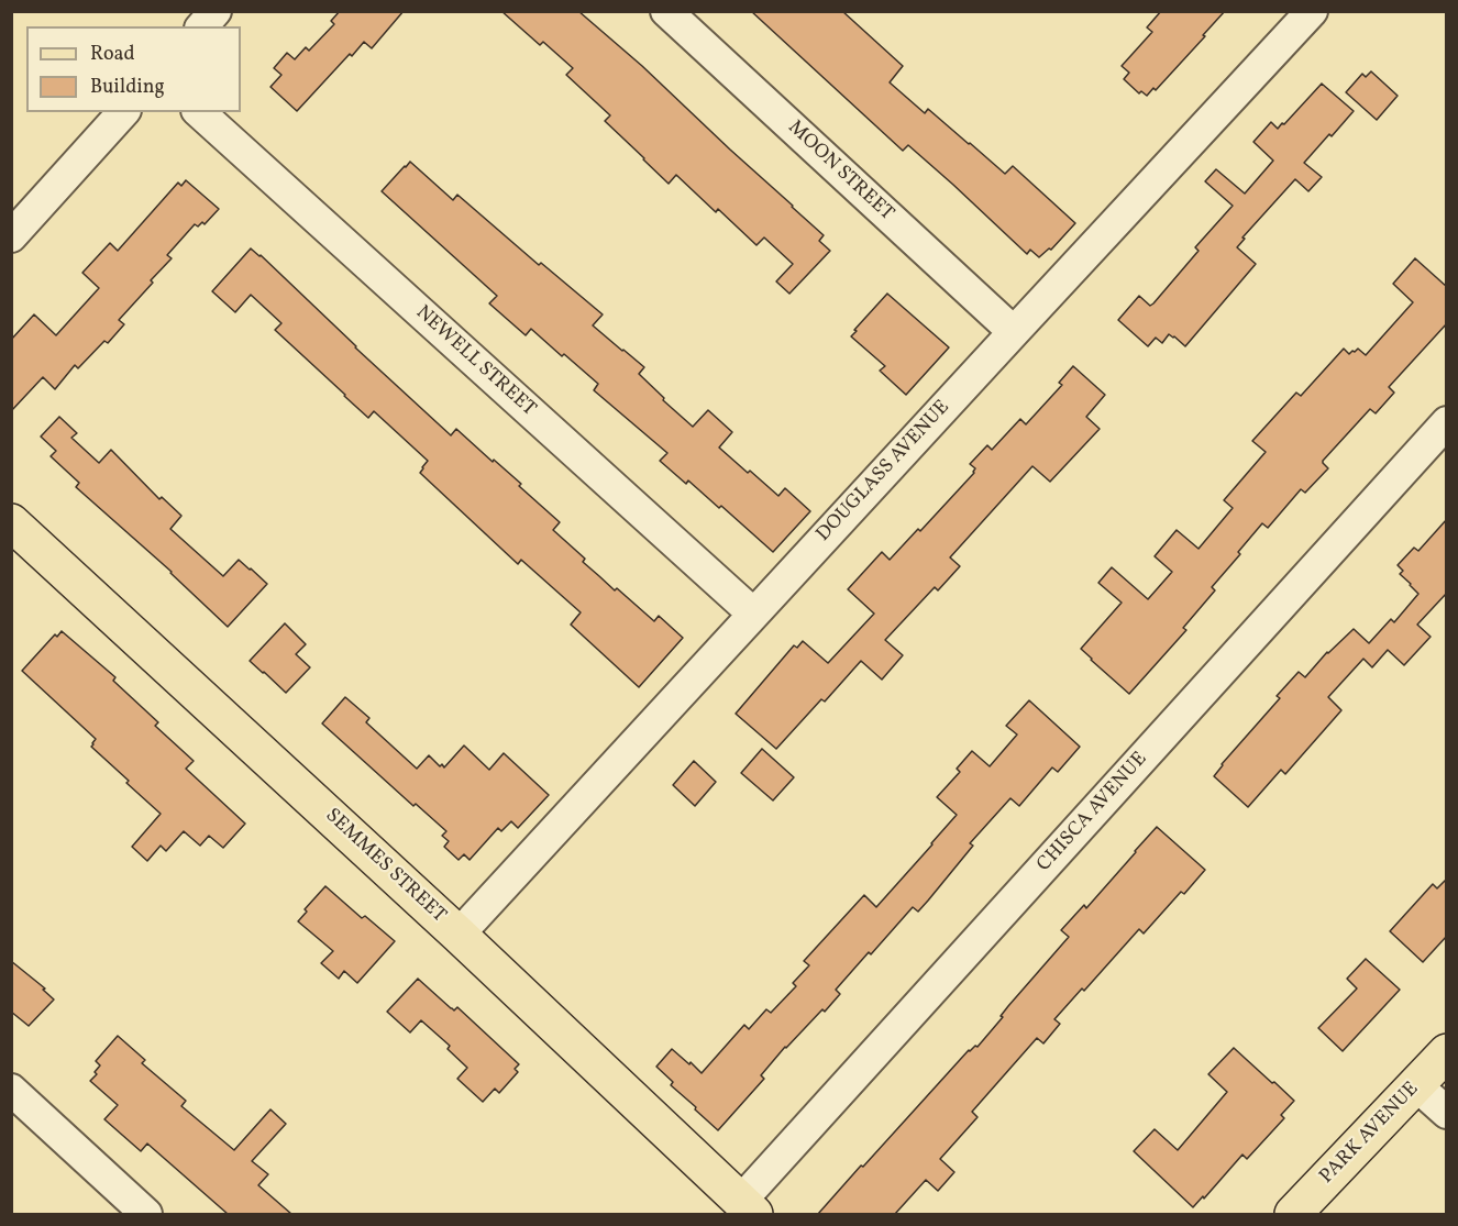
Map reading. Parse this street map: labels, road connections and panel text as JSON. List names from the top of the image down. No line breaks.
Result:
{"streets":{"main road":["SEMMES STREET","PARK AVENUE"],"street":["MOON STREET","NEWELL STREET","DOUGLASS AVENUE","CHISCA AVENUE"]},"crossings":[["MOON STREET","DOUGLASS AVENUE"],["NEWELL STREET","DOUGLASS AVENUE"],["DOUGLASS AVENUE","SEMMES STREET"],["CHISCA AVENUE","SEMMES STREET"]],"legend":["Road","Building"]}
